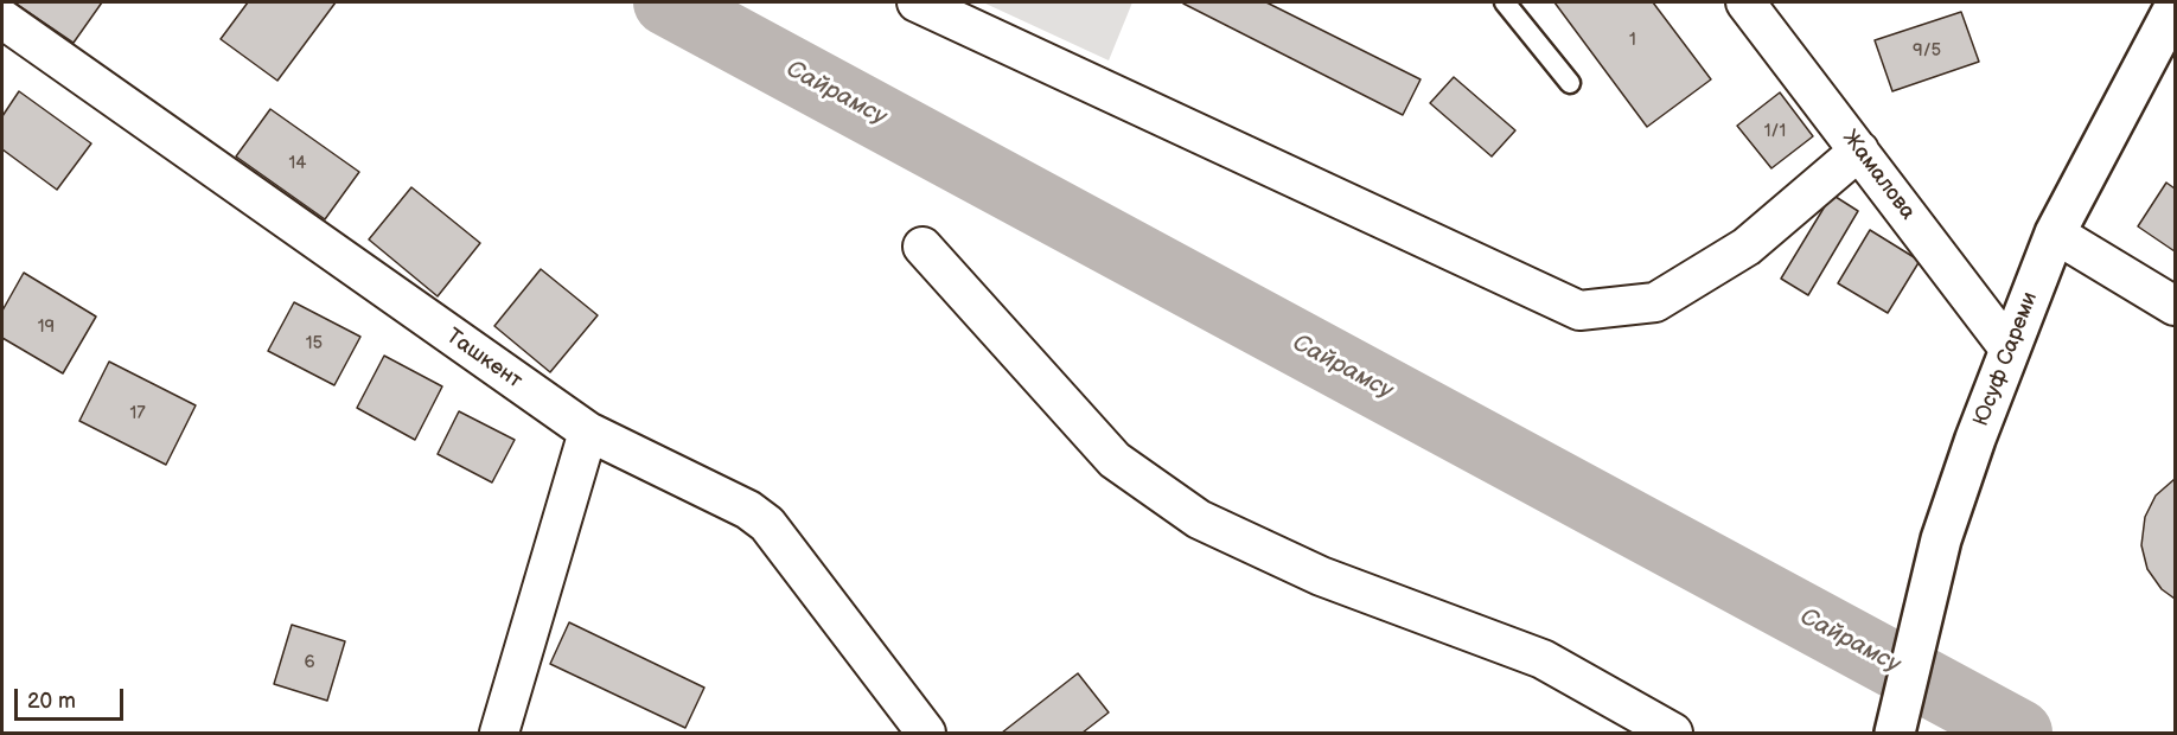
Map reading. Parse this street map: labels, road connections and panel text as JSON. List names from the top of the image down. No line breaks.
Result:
{"streets":{"main road":["Юсуф Сареми"],"street":["Жамалова","Ташкент"]},"crossings":[["Жамалова","Юсуф Сареми"]],"water":["Сайрамсу"],"house_numbers":["1","9/5","1/1","14","19","15","17","6"],"scale_bar":"20 m"}
